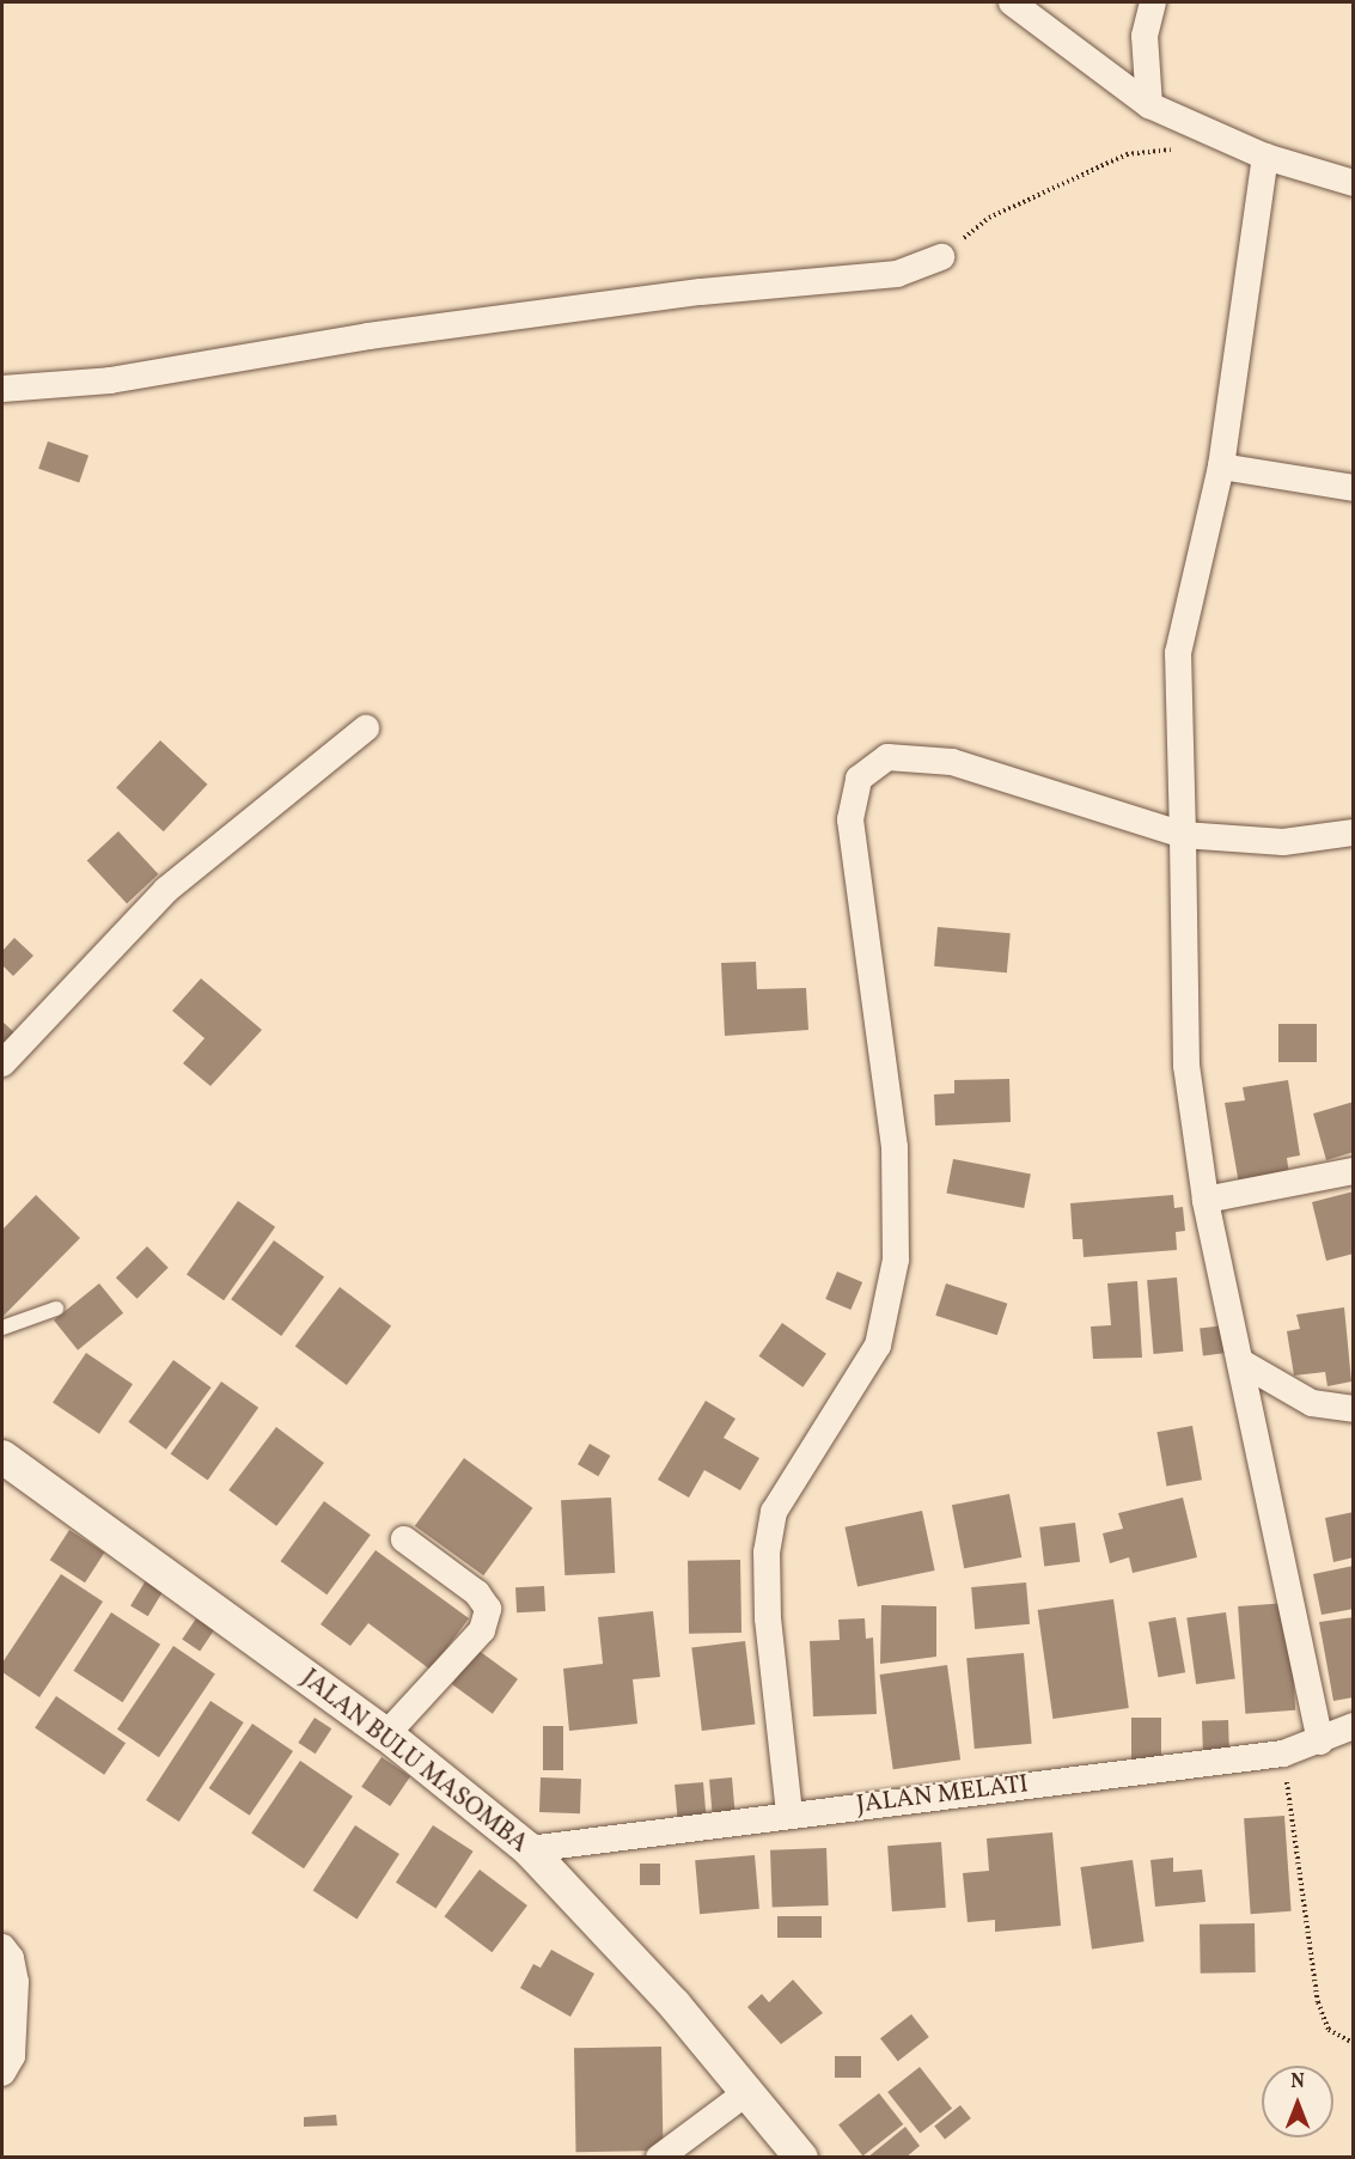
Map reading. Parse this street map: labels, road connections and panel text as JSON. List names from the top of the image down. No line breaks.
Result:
{"streets":{"street":["JALAN BULU MASOMBA","JALAN MELATI"]},"crossings":[["JALAN BULU MASOMBA","JALAN MELATI"]],"north":"top"}
